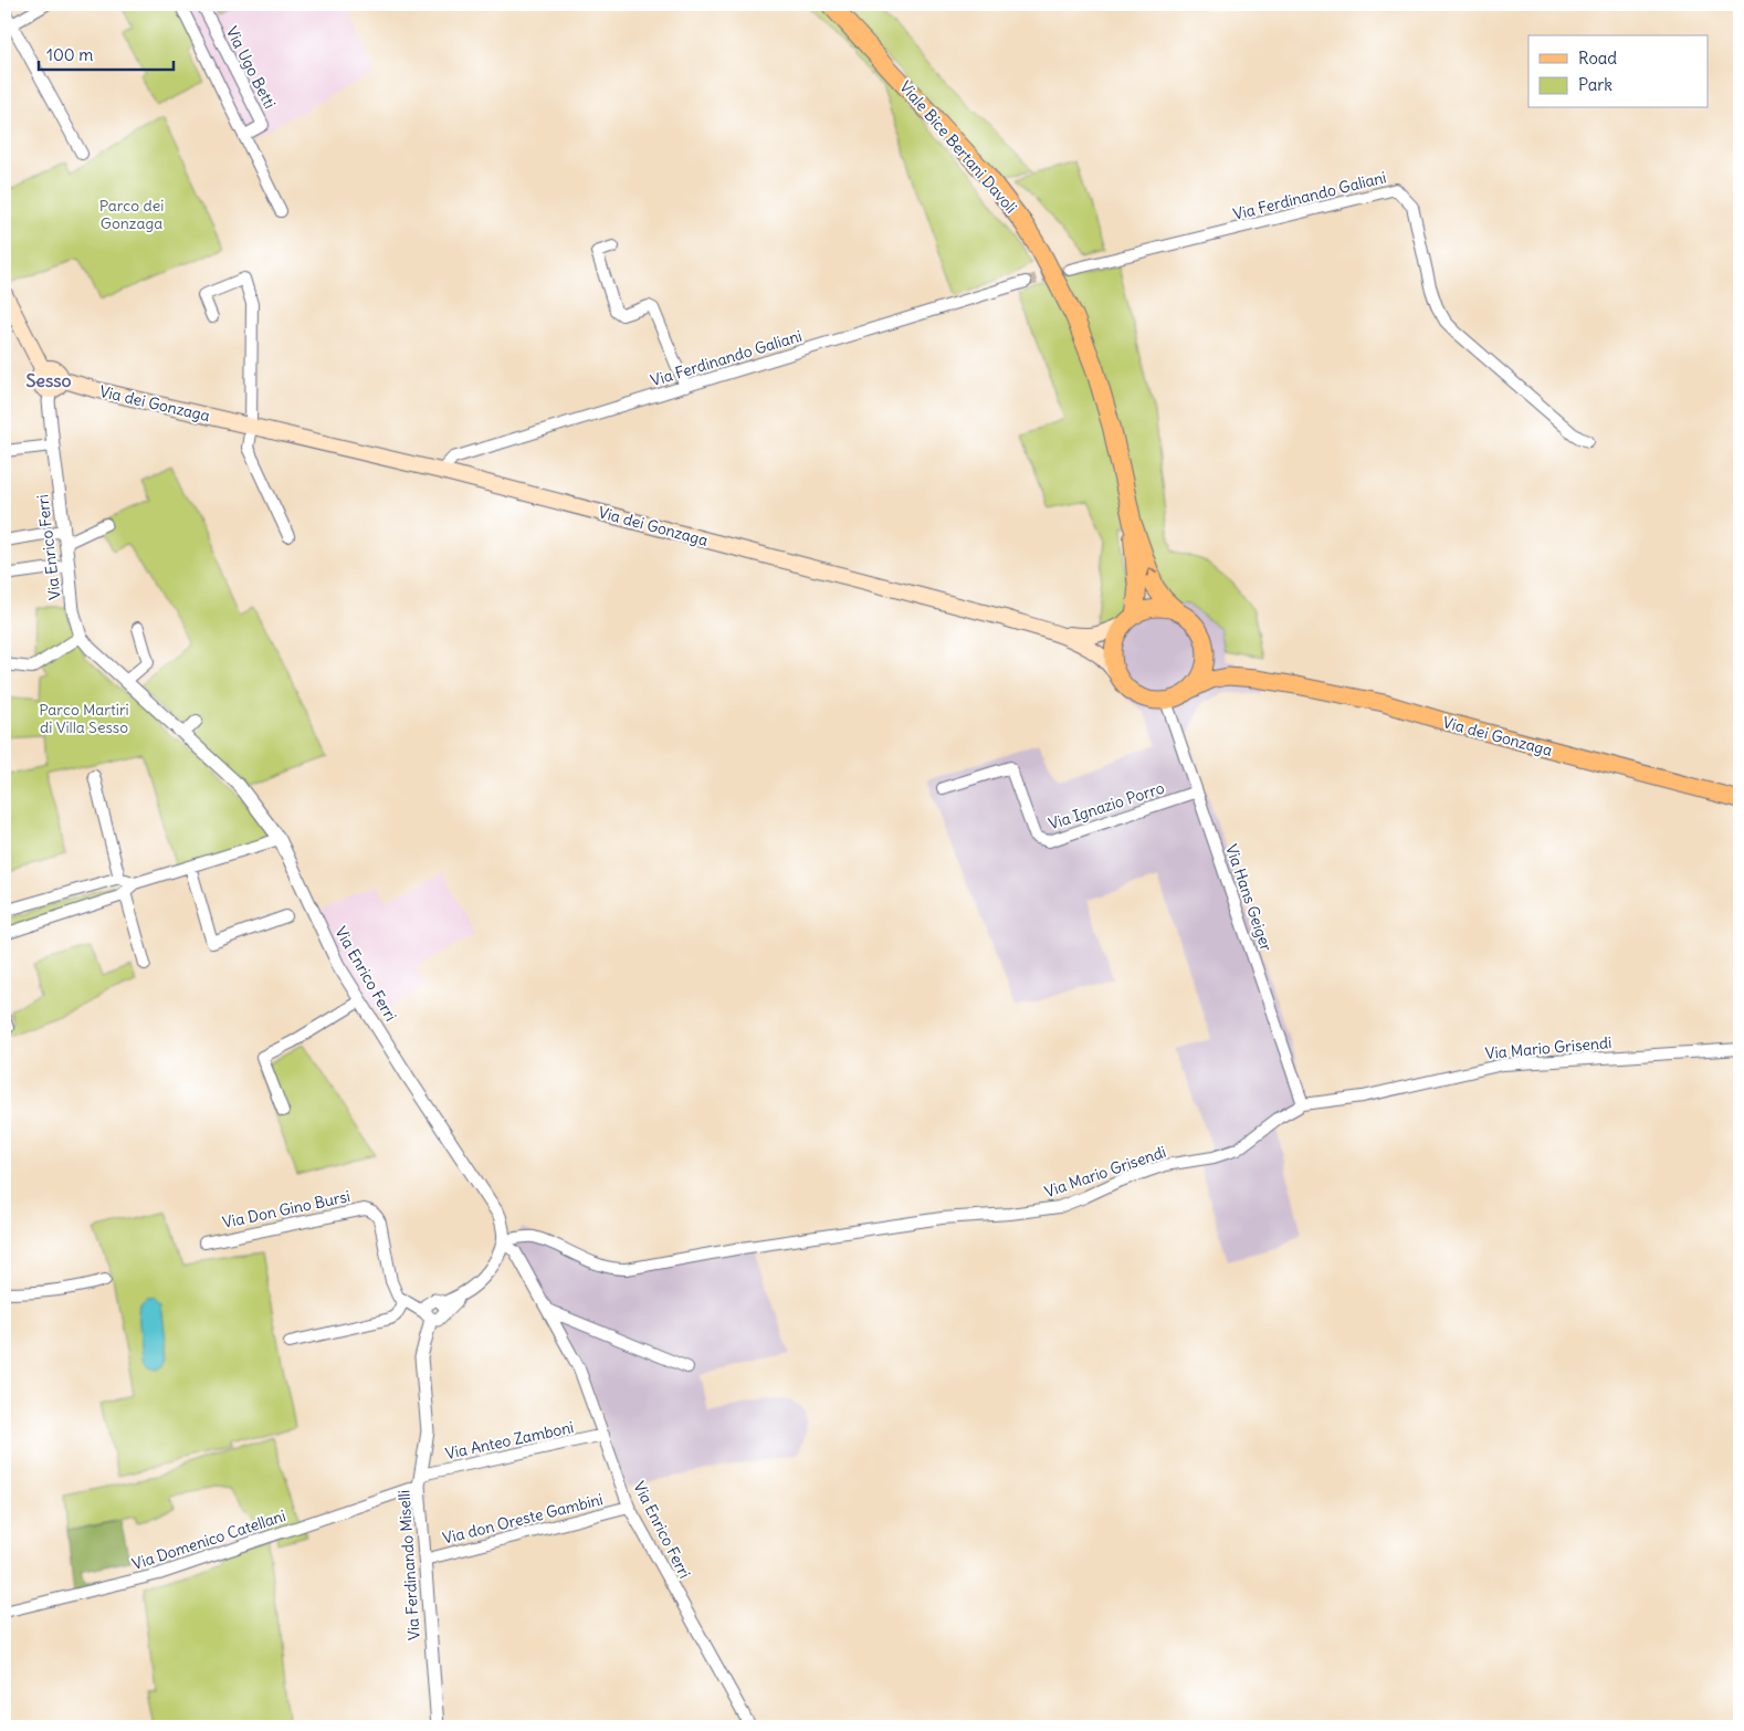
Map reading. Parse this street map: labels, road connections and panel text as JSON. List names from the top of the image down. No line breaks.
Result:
{"streets":{"highway":["Viale Bice Bertani Davoli"],"main road":["Via dei Gonzaga"],"street":["Via Ugo Betti","Via Ferdinando Galiani","Via Enrico Ferri","Via Ignazio Porro","Via Hans Geiger","Via Mario Grisendi","Via Don Gino Bursi","Via Anteo Zamboni","Via don Oreste Gambini","Via Domenico Catellani","Via Ferdinando Miselli"]},"crossings":[["Via Ferdinando Galiani","Via dei Gonzaga"],["Via dei Gonzaga","Via Enrico Ferri"],["Via dei Gonzaga","Via Hans Geiger"],["Via Enrico Ferri","Via Mario Grisendi"],["Via Enrico Ferri","Via Anteo Zamboni"],["Via Enrico Ferri","Via don Oreste Gambini"],["Via Ignazio Porro","Via Hans Geiger"],["Via Hans Geiger","Via Mario Grisendi"],["Via Anteo Zamboni","Via Domenico Catellani"],["Via Anteo Zamboni","Via Ferdinando Miselli"],["Via don Oreste Gambini","Via Ferdinando Miselli"],["Via Domenico Catellani","Via Ferdinando Miselli"]],"districts":["Sesso"],"parks":["Parco dei Gonzaga","Parco Martiri di Villa Sesso"],"legend":["Road","Park"],"scale_bar":"100 m"}
